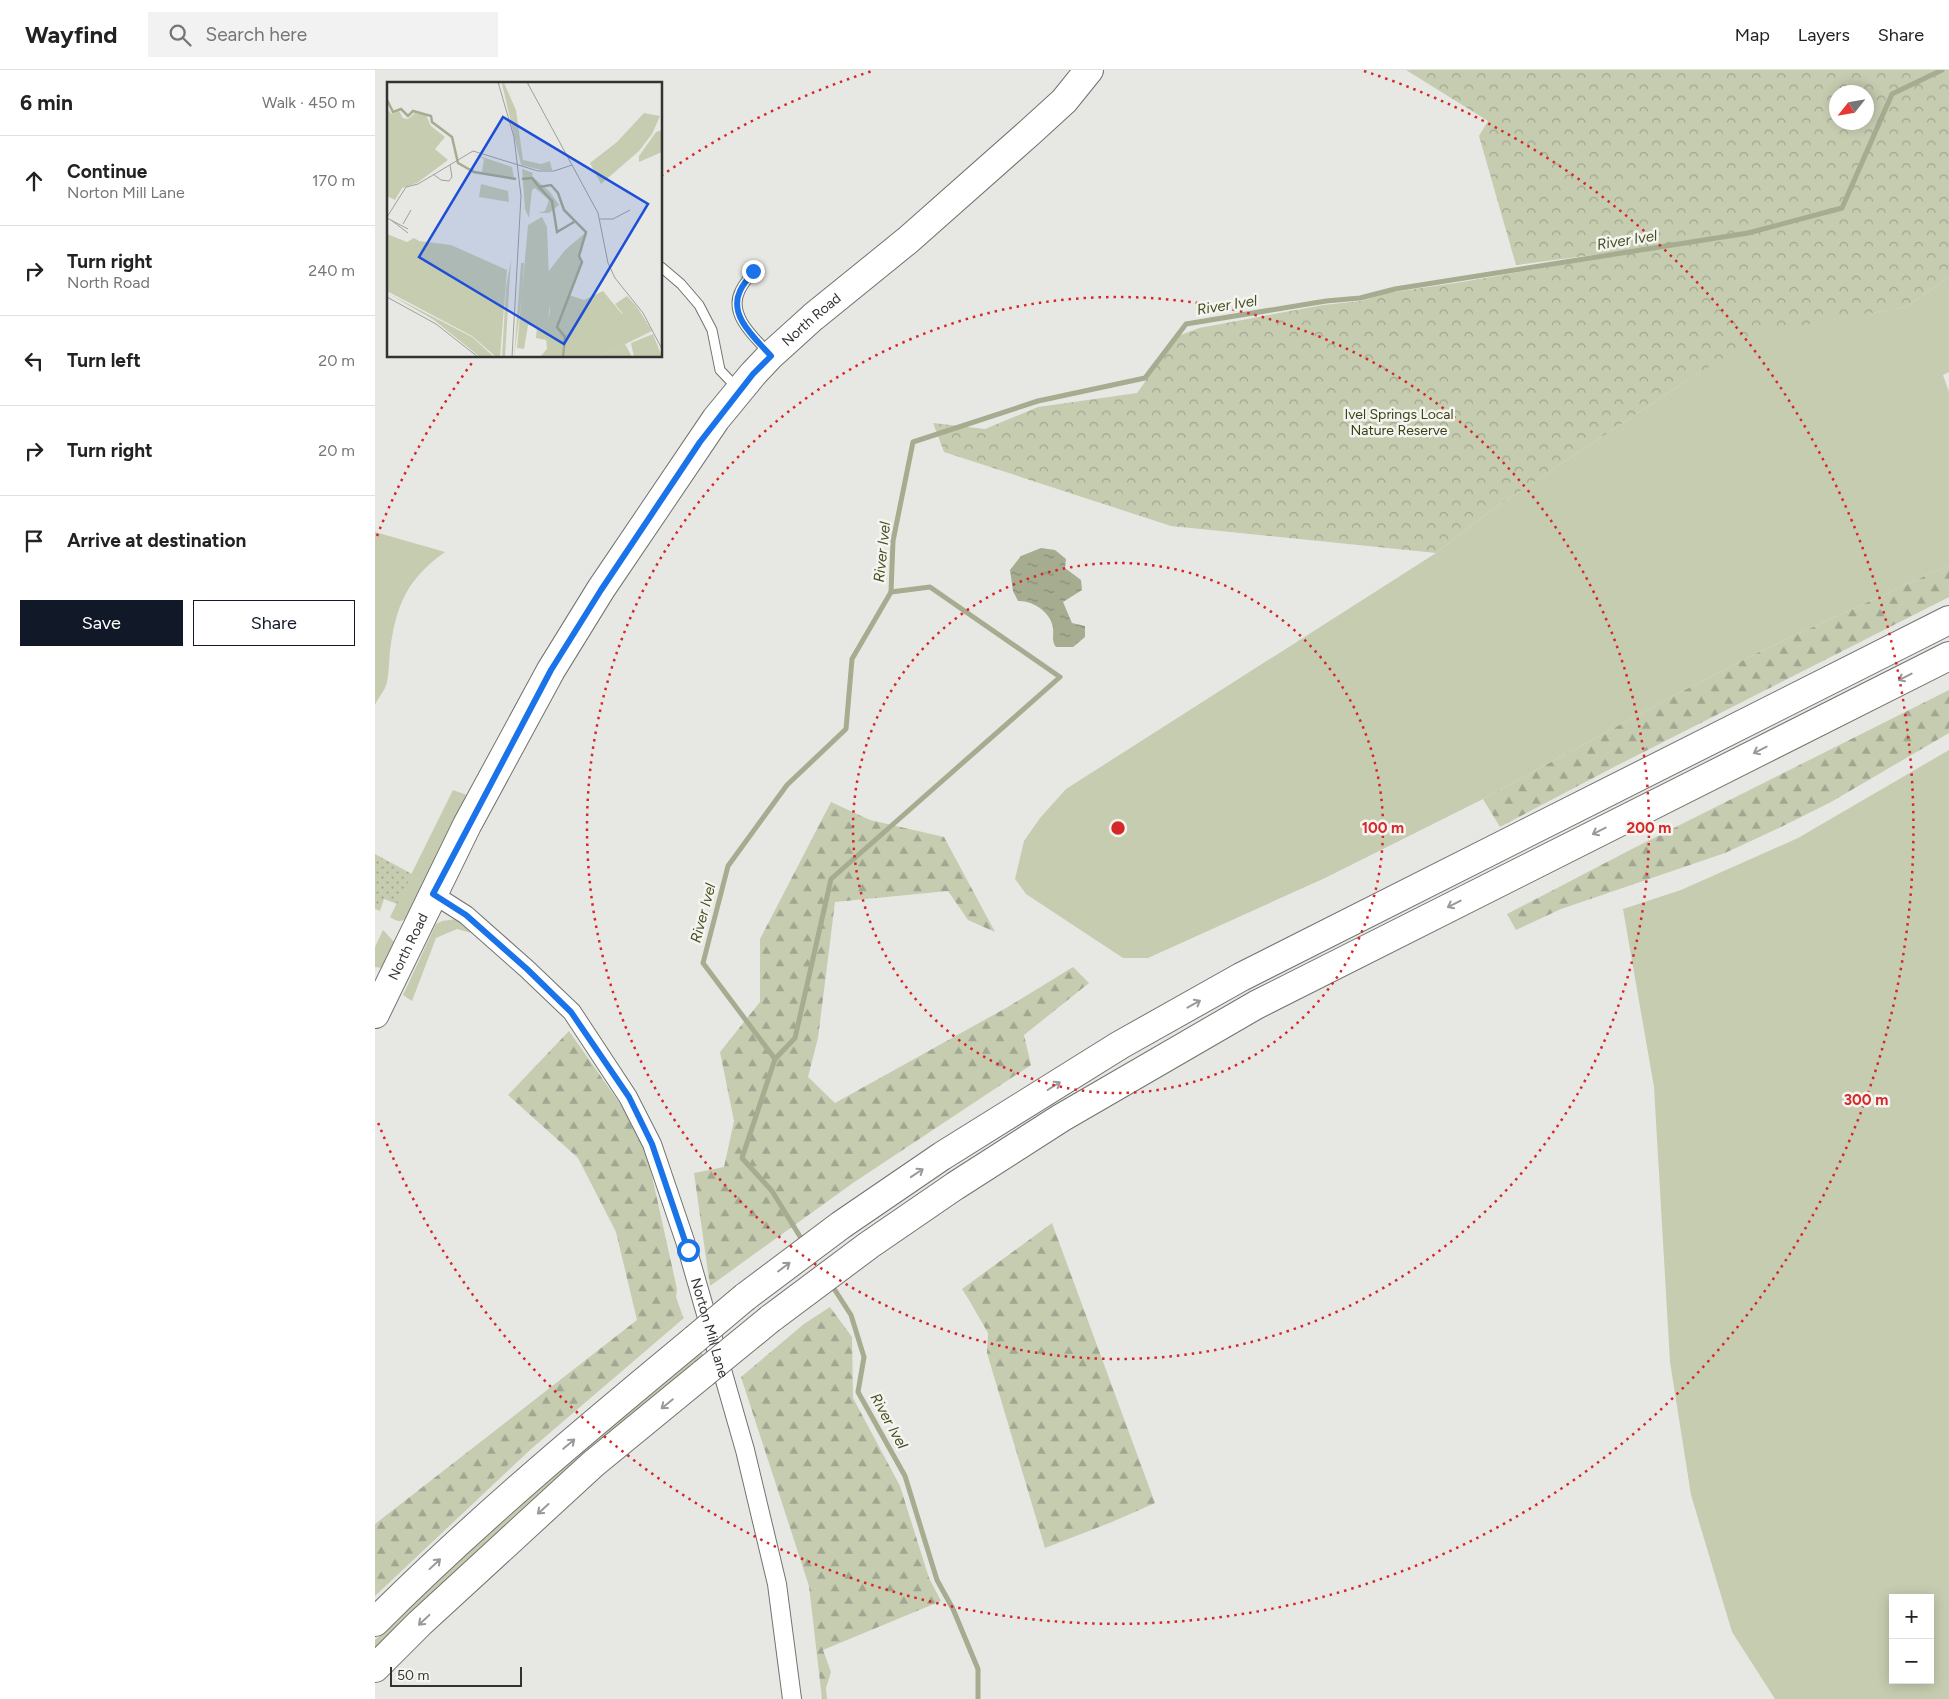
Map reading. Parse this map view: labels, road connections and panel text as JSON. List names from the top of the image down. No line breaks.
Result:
{"streets":{"main road":["North Road"],"street":["Norton Mill Lane"]},"crossings":[["North Road","Norton Mill Lane"]],"water":["River Ivel"],"parks":["Ivel Springs Local Nature Reserve"],"scale_bar":"50 m","north":"bottom left","page":{"header":"Wayfind","search":"Search here","nav":["Map","Layers","Share"],"heading":["6 min","Walk · 450 m"],"list":[["Continue","Norton Mill Lane","170 m"],["Turn right","North Road","240 m"],["Turn left","20 m"],["Turn right","20 m"],"Arrive at destination"],"buttons":["Save","Share"],"map_buttons":["+","−"],"scale":"50 m"},"rings":["100 m","200 m","300 m"]}
